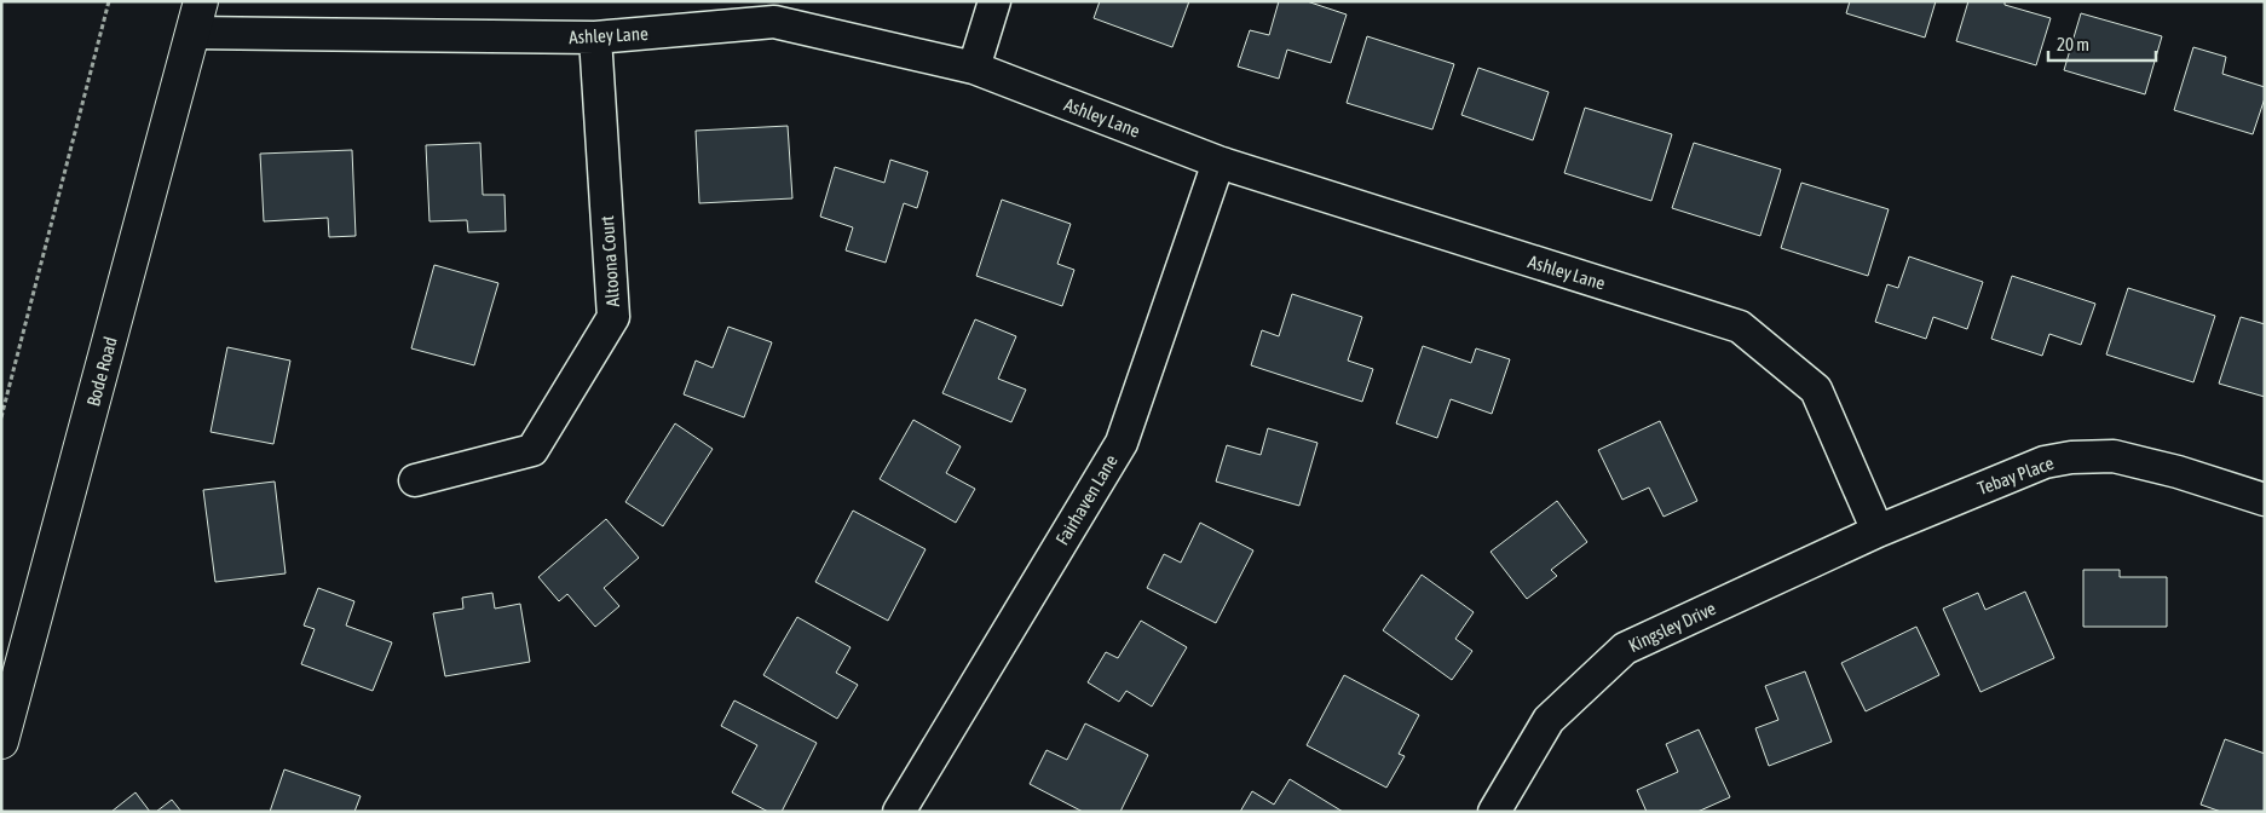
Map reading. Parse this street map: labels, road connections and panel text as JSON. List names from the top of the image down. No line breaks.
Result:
{"streets":{"street":["Ashley Lane","Altoona Court","Bode Road","Tebay Place","Fairhaven Lane","Kingsley Drive"]},"crossings":[["Ashley Lane","Altoona Court"],["Ashley Lane","Bode Road"],["Ashley Lane","Tebay Place"],["Ashley Lane","Fairhaven Lane"],["Ashley Lane","Kingsley Drive"],["Tebay Place","Kingsley Drive"]],"scale_bar":"20 m"}
